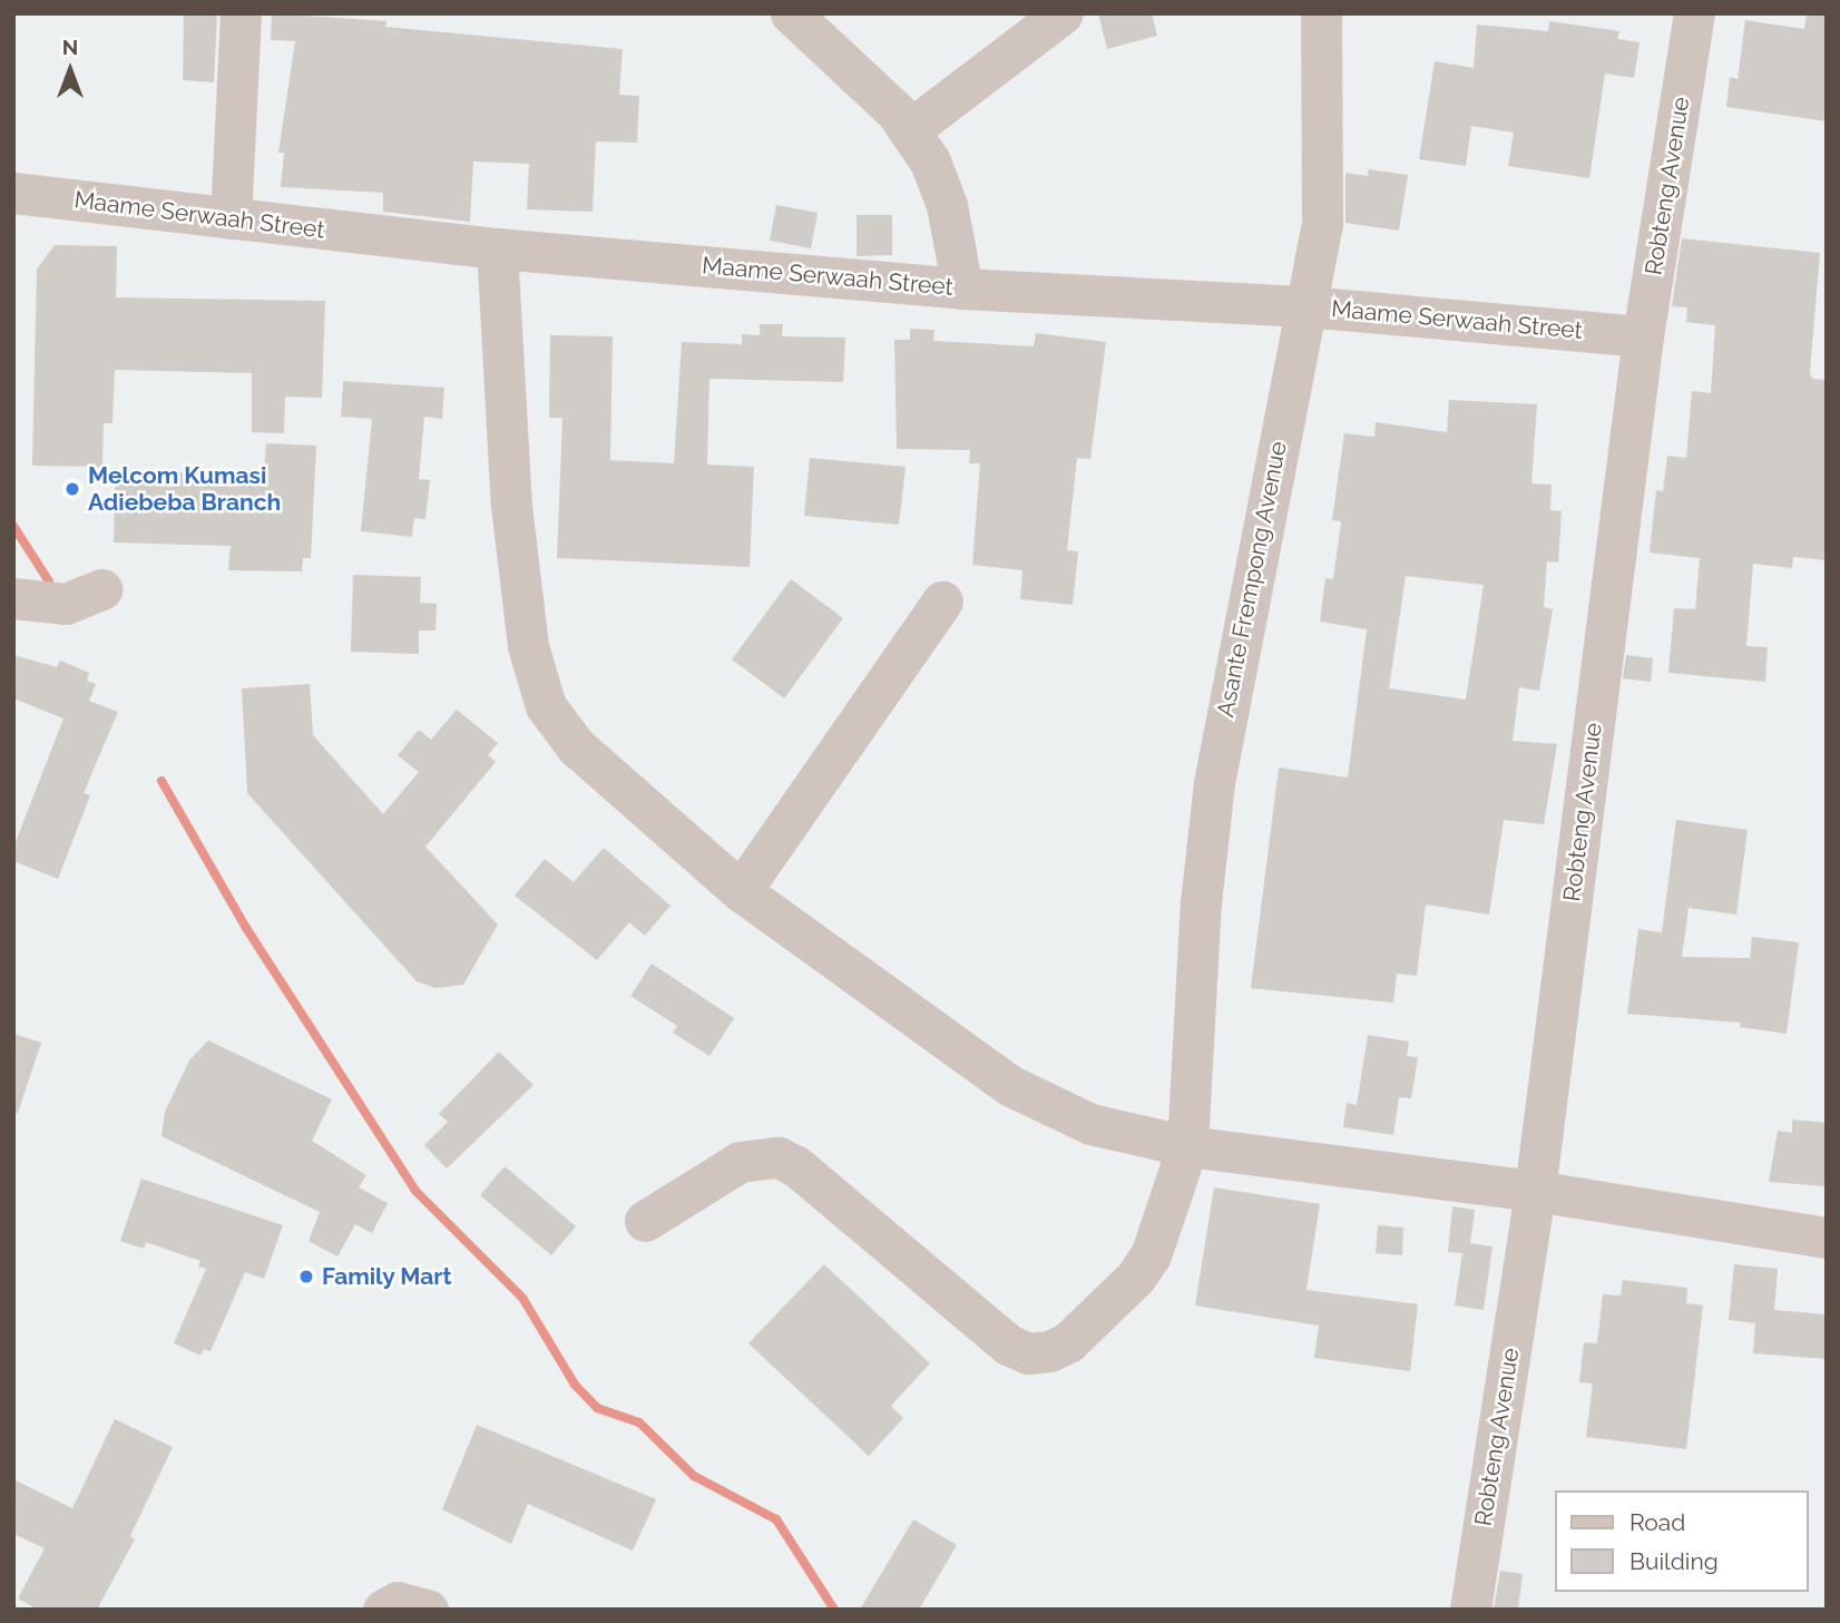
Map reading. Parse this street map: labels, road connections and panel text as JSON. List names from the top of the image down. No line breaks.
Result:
{"streets":{"street":["Robteng Avenue","Maame Serwaah Street","Asante Frempong Avenue"]},"crossings":[["Robteng Avenue","Maame Serwaah Street"],["Maame Serwaah Street","Asante Frempong Avenue"]],"places":["Melcom Kumasi Adiebeba Branch","Family Mart"],"legend":["Road","Building"],"north":"top"}
